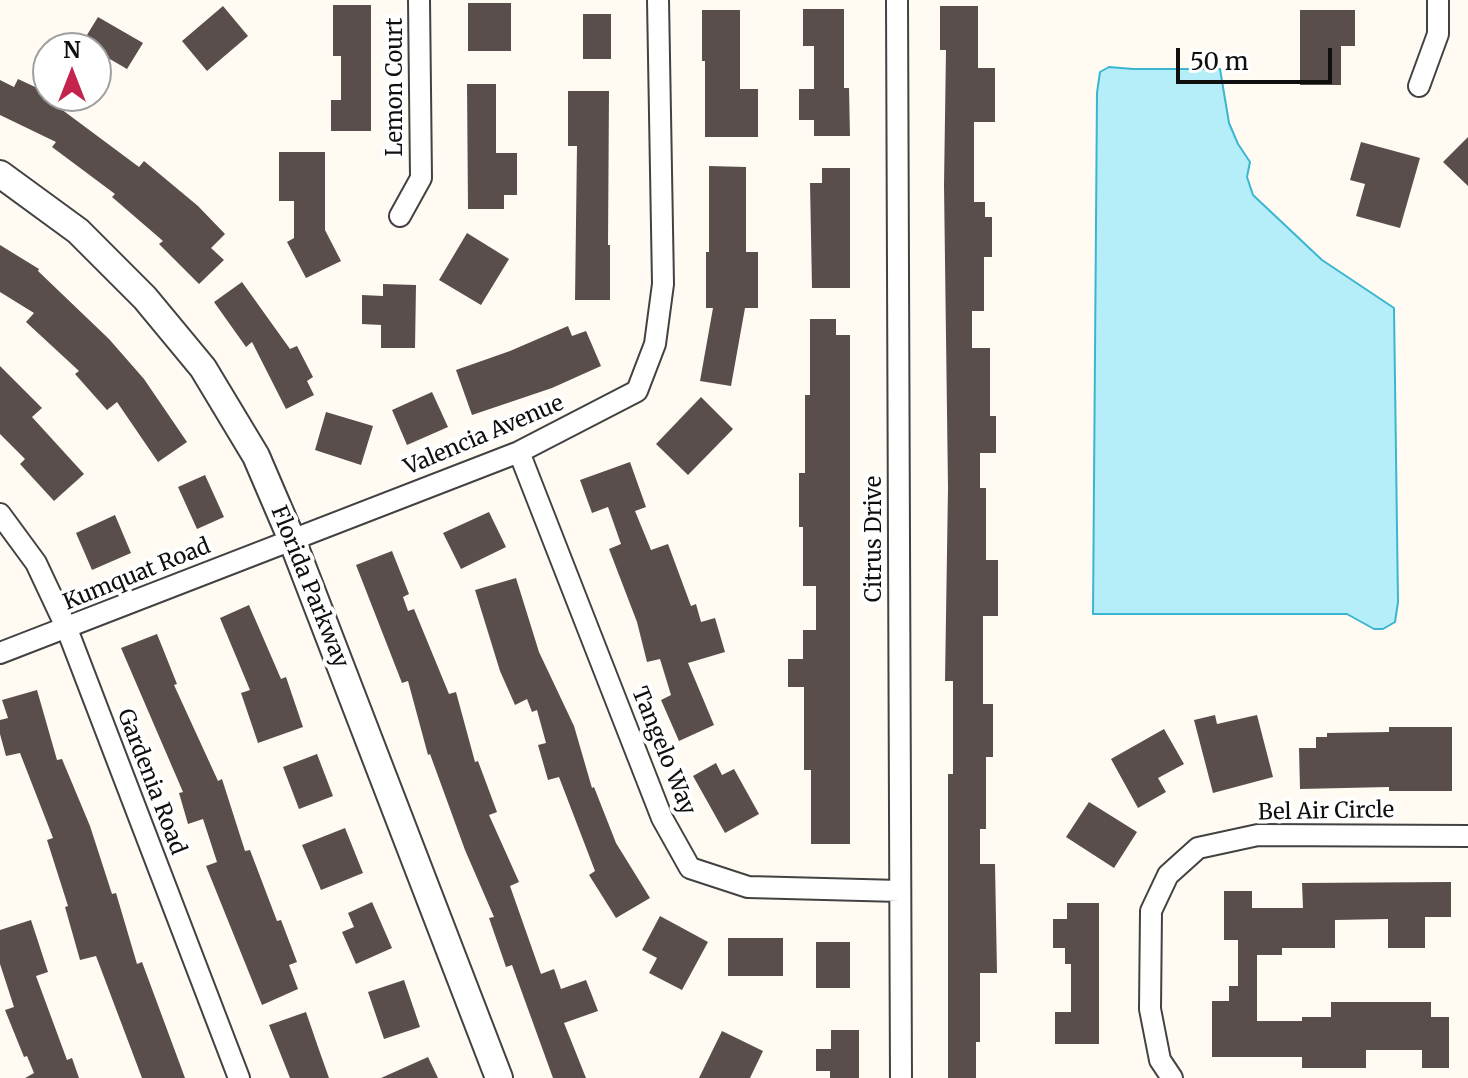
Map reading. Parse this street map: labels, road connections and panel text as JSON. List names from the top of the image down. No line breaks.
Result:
{"streets":{"street":["Lemon Court","Valencia Avenue","Citrus Drive","Kumquat Road","Florida Parkway","Tangelo Way","Gardenia Road","Bel Air Circle"]},"crossings":[["Valencia Avenue","Kumquat Road"],["Valencia Avenue","Florida Parkway"],["Valencia Avenue","Tangelo Way"],["Citrus Drive","Tangelo Way"],["Kumquat Road","Florida Parkway"],["Kumquat Road","Gardenia Road"]],"scale_bar":"50 m","north":"top"}
